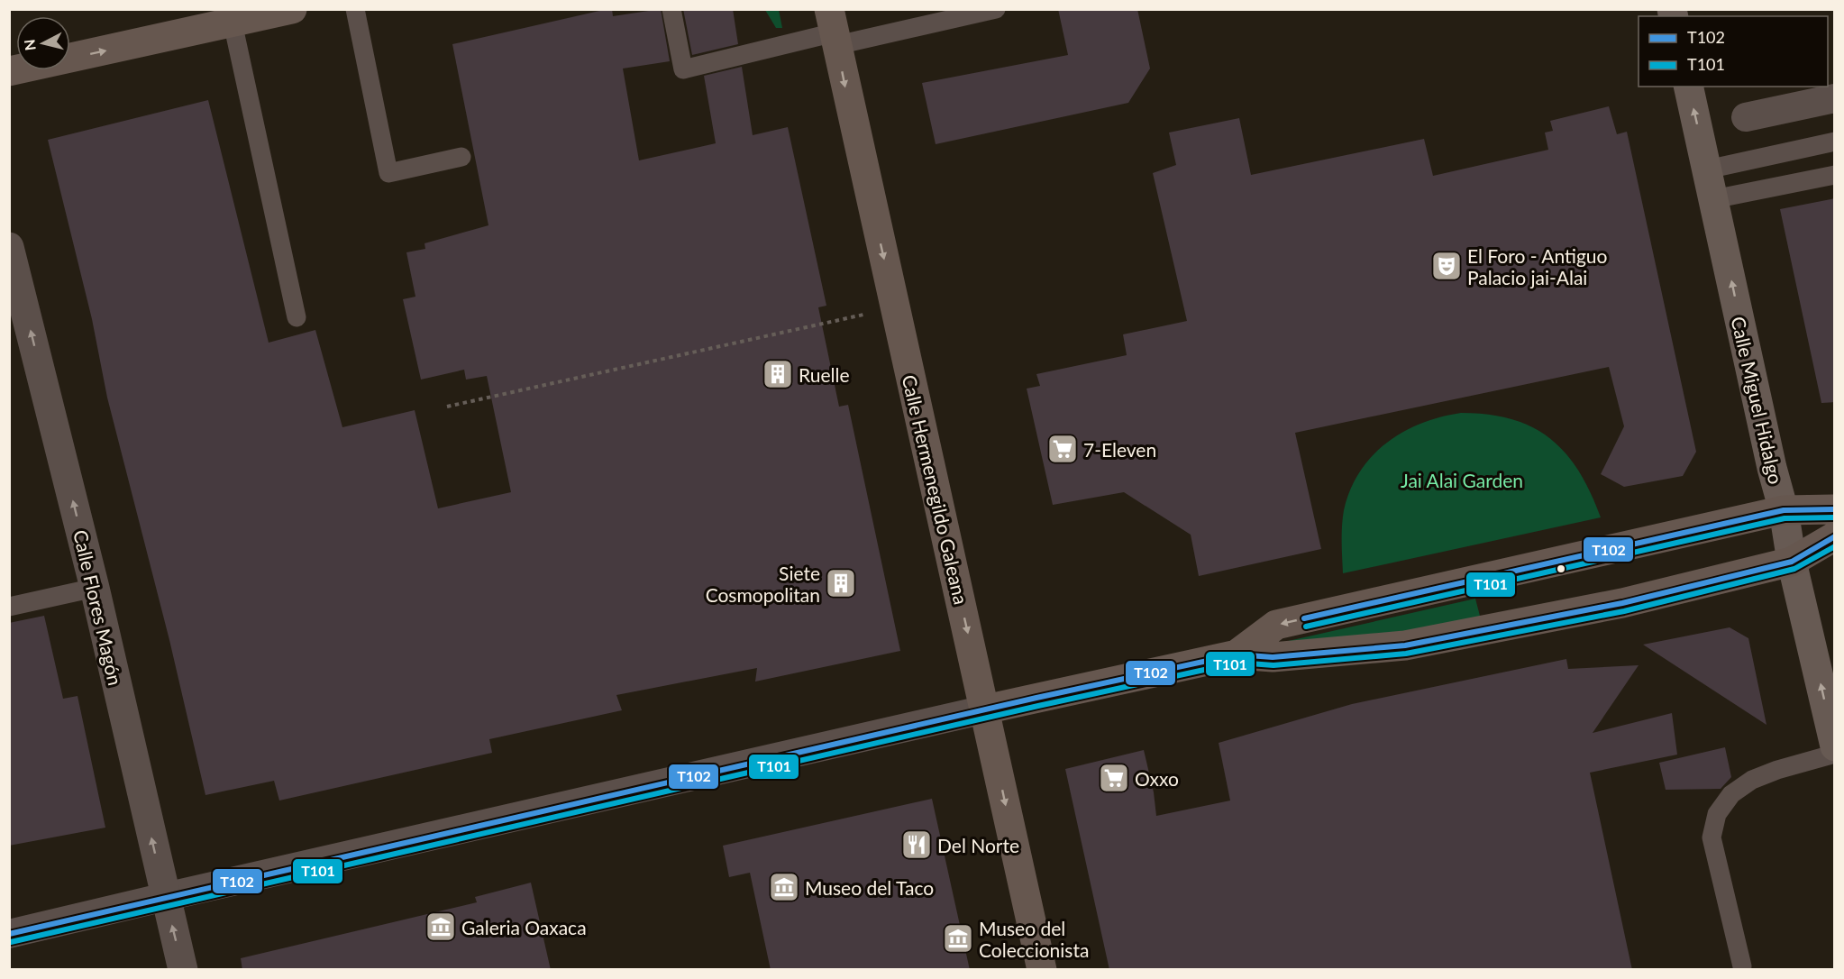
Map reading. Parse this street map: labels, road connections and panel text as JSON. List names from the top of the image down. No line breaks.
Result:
{"streets":{"main road":["Calle Miguel Hidalgo","Calle Hermenegildo Galeana"],"street":["Calle Flores Magón"]},"one_way":["Calle Miguel Hidalgo","Calle Hermenegildo Galeana","Calle Flores Magón"],"parks":["Jai Alai Garden"],"places":{"theatre":["El Foro - Antiguo Palacio jai-Alai"],"building":["Ruelle","Siete Cosmopolitan"],"supermarket":["7-Eleven","Oxxo"],"restaurant":["Del Norte"],"museum":["Museo del Taco","Galeria Oaxaca","Museo del Coleccionista"]},"lines":["transit line T102","transit line T101"],"legend":["T102","T101"],"north":"left"}
